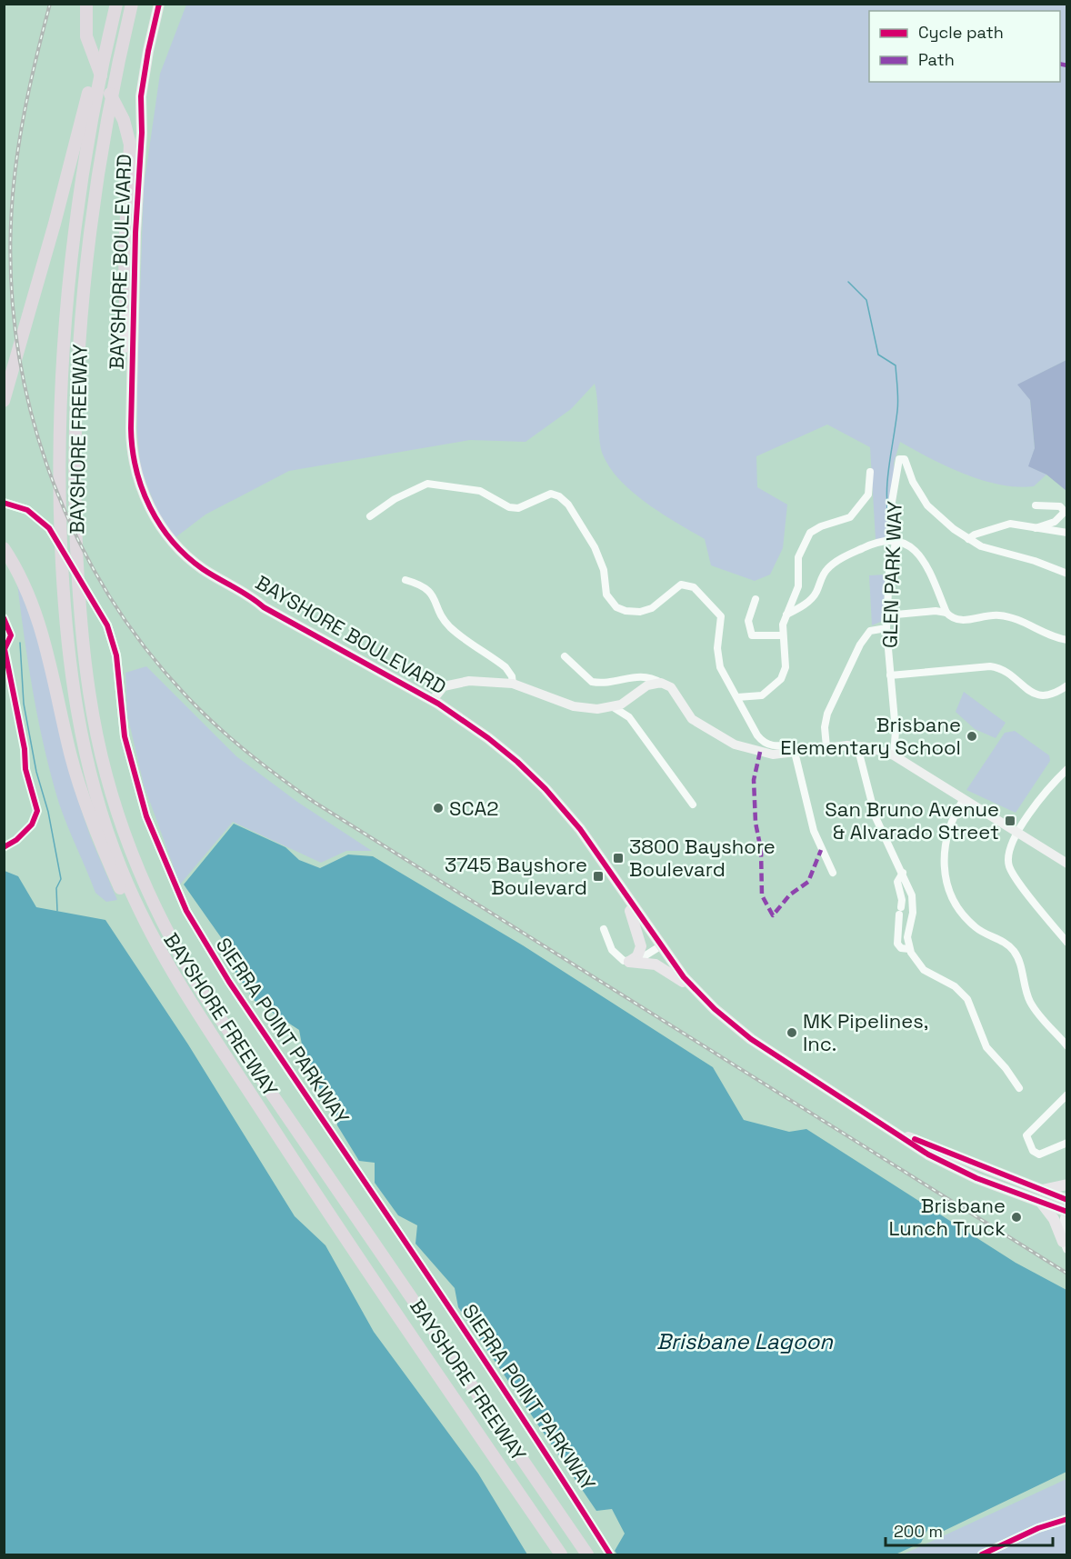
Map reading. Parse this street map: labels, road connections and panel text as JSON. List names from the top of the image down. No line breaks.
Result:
{"streets":{"highway":["BAYSHORE FREEWAY"],"main road":["BAYSHORE BOULEVARD"],"street":["GLEN PARK WAY","SIERRA POINT PARKWAY"]},"water":["Brisbane Lagoon"],"places":{"other":["Brisbane Elementary School","SCA2","MK Pipelines, Inc.","Brisbane Lunch Truck"],"transit":["San Bruno Avenue & Alvarado Street","3800 Bayshore Boulevard","3745 Bayshore Boulevard"]},"legend":["Cycle path","Path"],"scale_bar":"200 m"}
